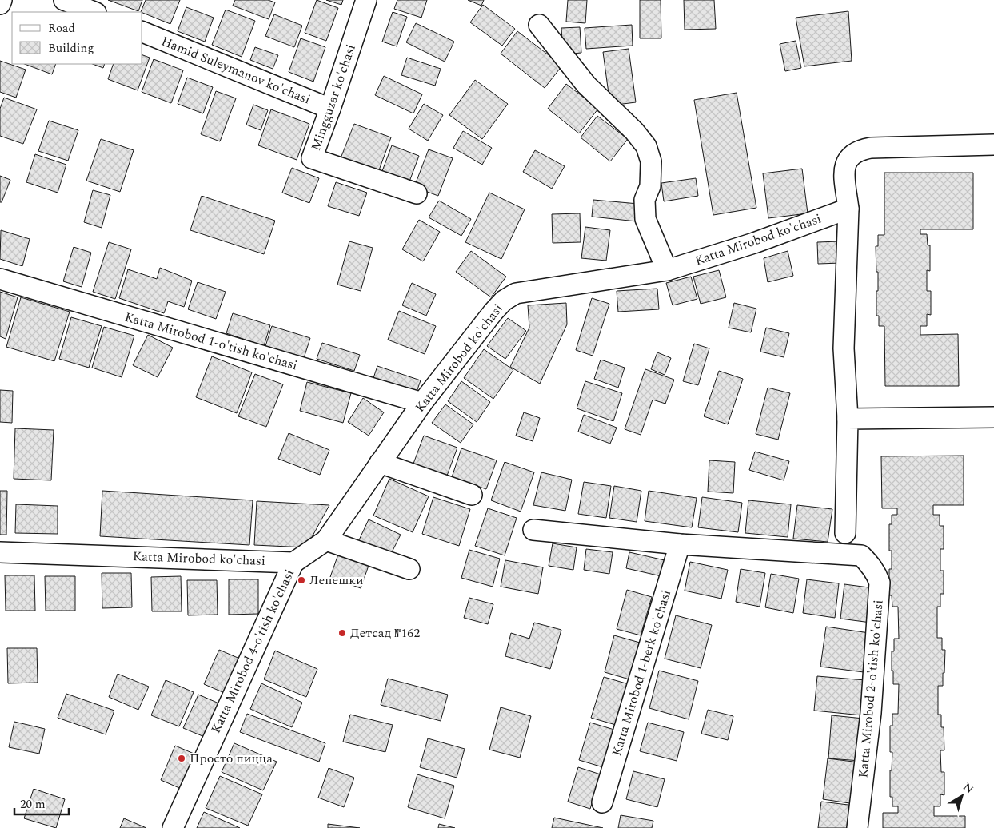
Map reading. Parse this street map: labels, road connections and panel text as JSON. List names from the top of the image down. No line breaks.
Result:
{"streets":{"street":["Hamid Suleymanov ko'chasi","Mingguzar ko'chasi","Katta Mirobod ko'chasi","Katta Mirobod 1-o'tish ko'chasi","Katta Mirobod 4-o'tish ko'chasi","Katta Mirobod 1-berk ko'chasi","Katta Mirobod 2-o'tish ko'chasi"]},"crossings":[["Hamid Suleymanov ko'chasi","Mingguzar ko'chasi"],["Katta Mirobod ko'chasi","Katta Mirobod 1-o'tish ko'chasi"],["Katta Mirobod ko'chasi","Katta Mirobod 4-o'tish ko'chasi"],["Katta Mirobod 1-berk ko'chasi","Katta Mirobod 2-o'tish ko'chasi"]],"places":["Лепешки","Детсад №162","Просто пицца"],"legend":["Road","Building"],"scale_bar":"20 m","north":"top right"}
